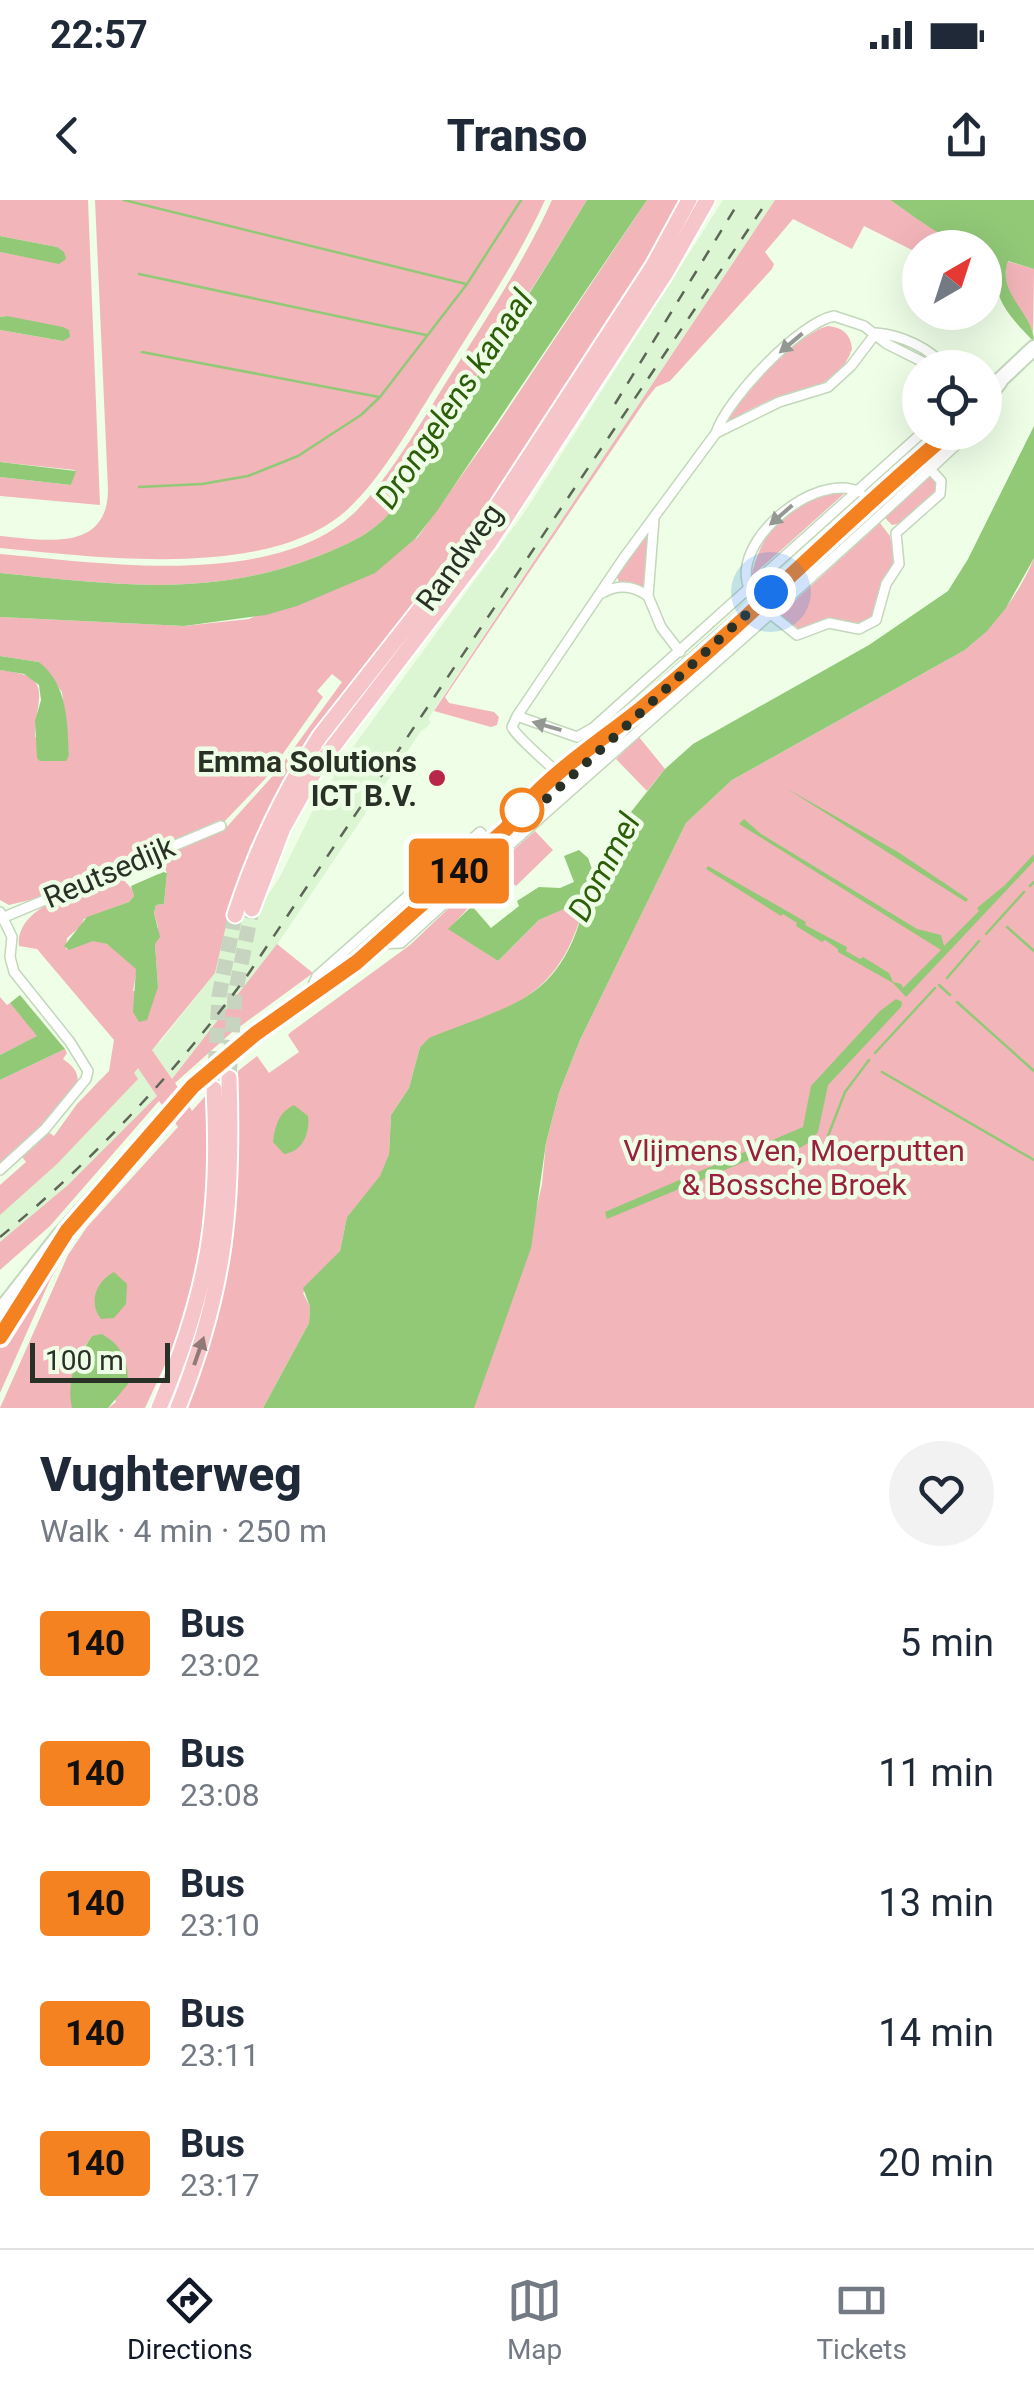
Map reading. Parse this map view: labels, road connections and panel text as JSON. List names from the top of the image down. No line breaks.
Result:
{"streets":{"main road":["Randweg"],"street":["Reutsedijk"]},"water":["Drongelens kanaal","Dommel"],"parks":["Vlijmens Ven, Moerputten & Bossche Broek"],"places":["Emma Solutions ICT B.V."],"lines":["bus line 140"],"scale_bar":"100 m","north":"top right","page":{"status":"22:57","header":"Transo","on_map":"140","scale":"100 m","heading":["Vughterweg","Walk · 4 min · 250 m"],"list":[{"mark":"140","name":"Bus","note":"23:02","value":"5 min"},{"mark":"140","name":"Bus","note":"23:08","value":"11 min"},{"mark":"140","name":"Bus","note":"23:10","value":"13 min"},{"mark":"140","name":"Bus","note":"23:11","value":"14 min"},{"mark":"140","name":"Bus","note":"23:17","value":"20 min"}],"tabs":["Directions","Map","Tickets"]}}
